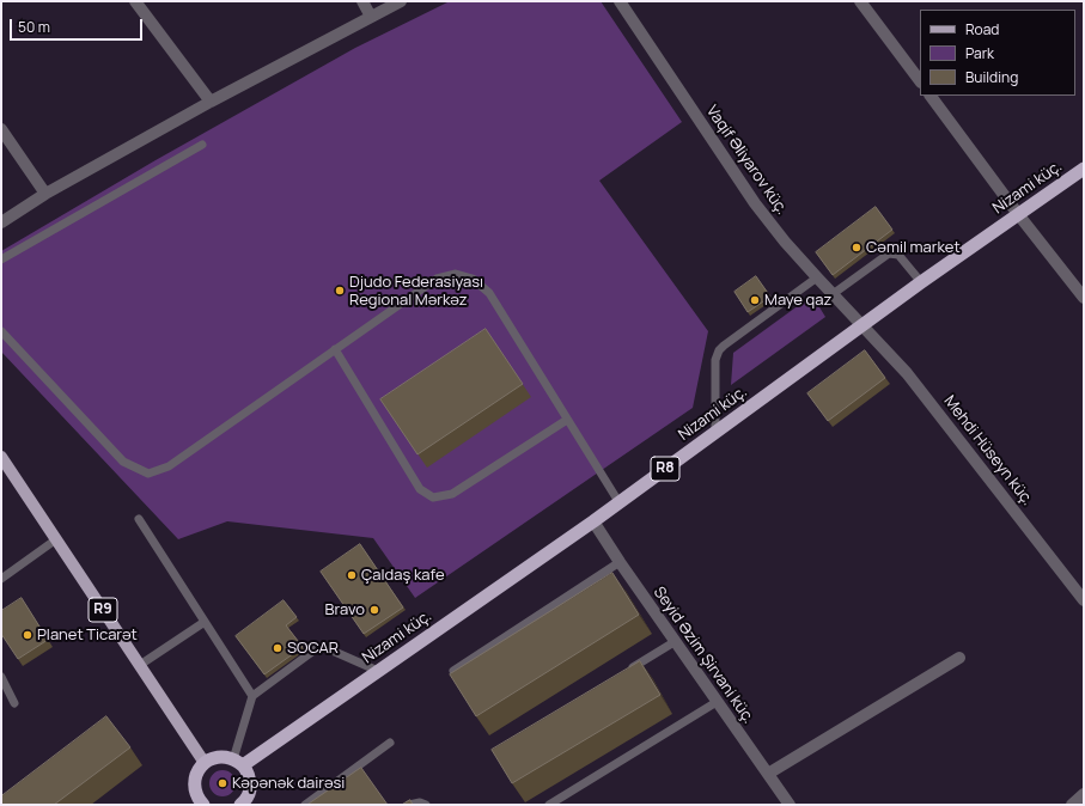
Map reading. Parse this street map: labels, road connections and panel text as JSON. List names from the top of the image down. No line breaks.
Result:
{"streets":{"highway":["Nizami küç.","R8"],"main road":["R9"],"street":["Vaqif Əliyarov küç.","Mehdi Hüseyn küç.","Seyid Əzim Şirvani küç."]},"crossings":[["Vaqif Əliyarov küç.","Nizami küç."],["Vaqif Əliyarov küç.","Mehdi Hüseyn küç."],["Nizami küç.","Mehdi Hüseyn küç."],["Nizami küç.","Seyid Əzim Şirvani küç."]],"places":["Cəmil market","Djudo Federasiyası Regional Mərkəz","Maye qaz","Çaldaş kafe","Bravo","Planet Ticarət","SOCAR","Kəpənək dairəsi"],"legend":["Road","Park","Building"],"scale_bar":"50 m"}
